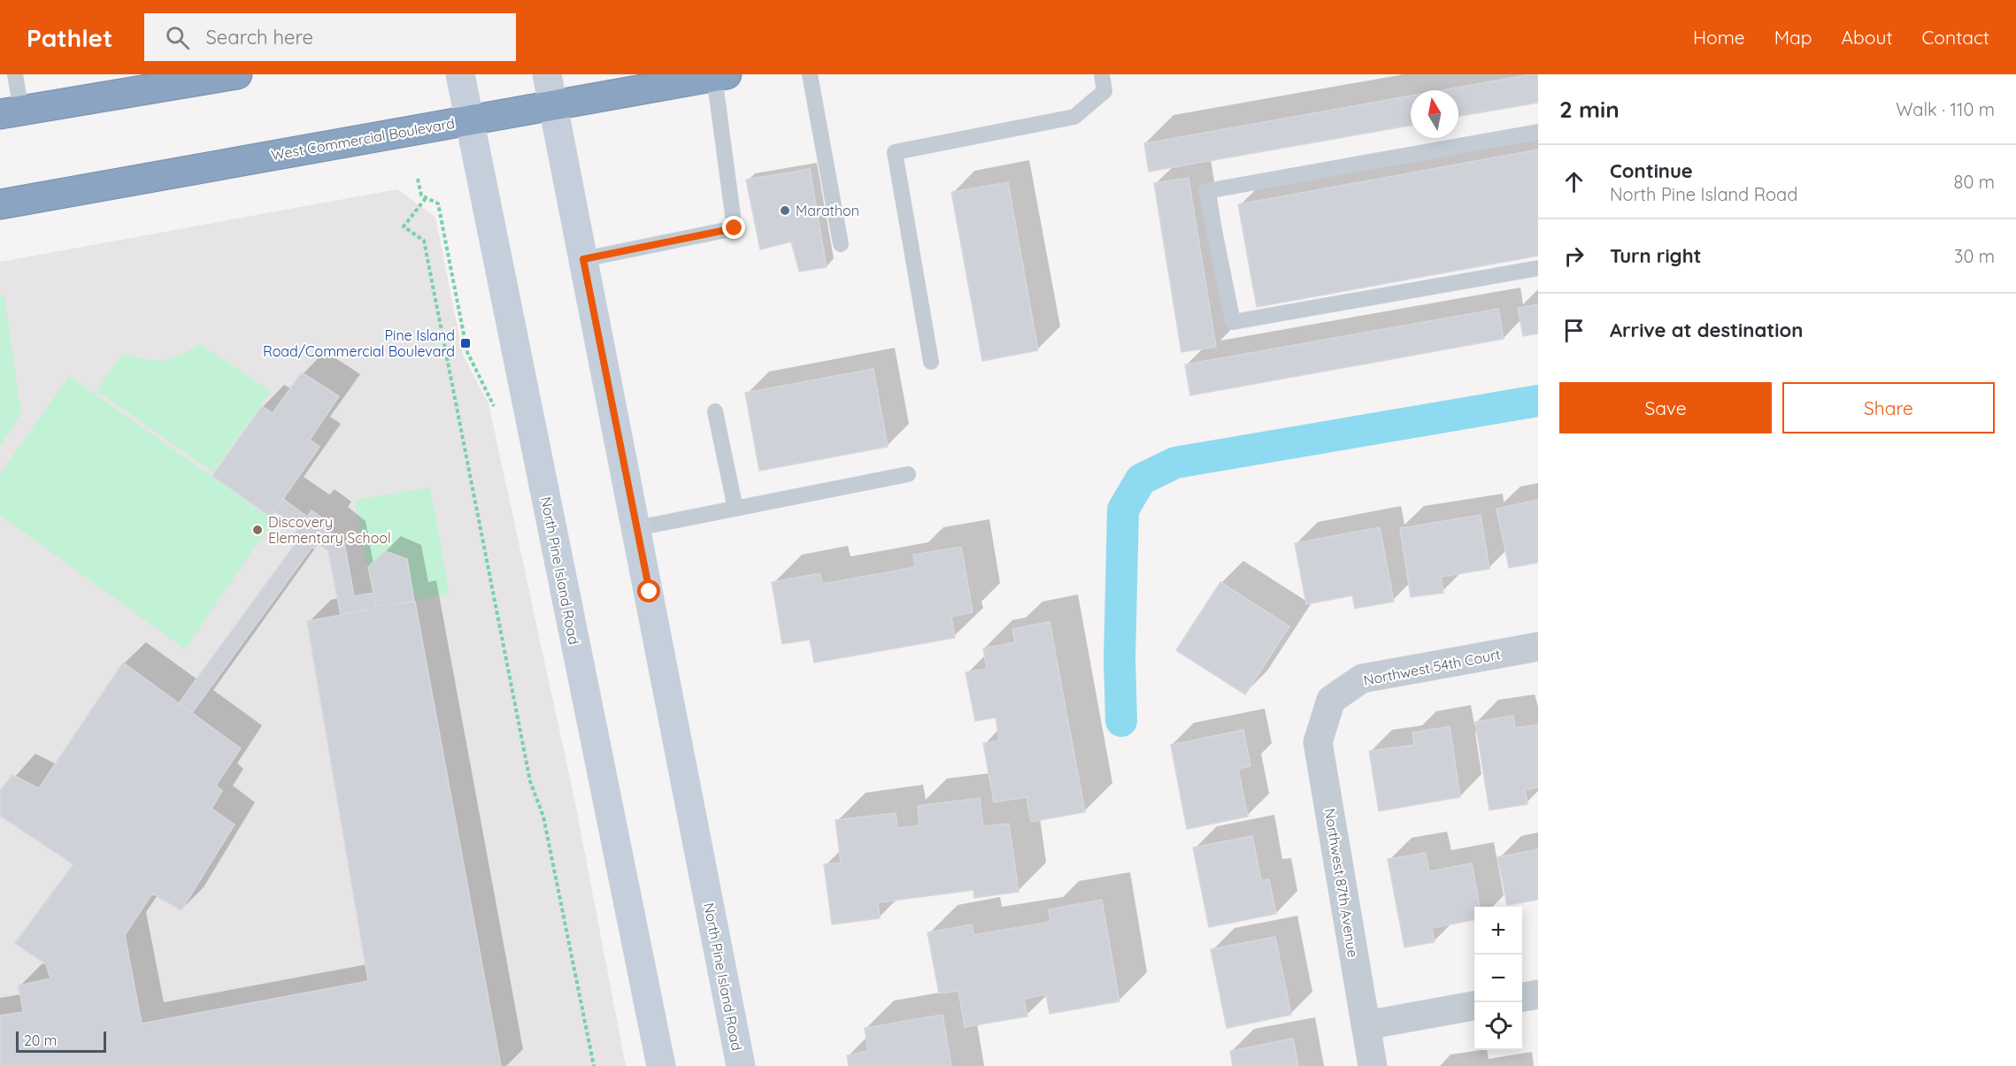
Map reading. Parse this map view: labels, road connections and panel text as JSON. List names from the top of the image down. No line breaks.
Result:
{"streets":{"highway":["West Commercial Boulevard"],"main road":["North Pine Island Road"],"street":["Northwest 54th Court","Northwest 87th Avenue"]},"crossings":[["West Commercial Boulevard","North Pine Island Road"],["Northwest 54th Court","Northwest 87th Avenue"]],"places":{"other":["Marathon","Discovery Elementary School"],"transit":["Pine Island Road/Commercial Boulevard"]},"scale_bar":"20 m","north":"top","page":{"header":"Pathlet","search":"Search here","nav":["Home","Map","About","Contact"],"heading":["2 min","Walk · 110 m"],"list":[["Continue","North Pine Island Road","80 m"],["Turn right","30 m"],"Arrive at destination"],"buttons":["Save","Share"],"map_buttons":["+","−"],"scale":"20 m"}}
